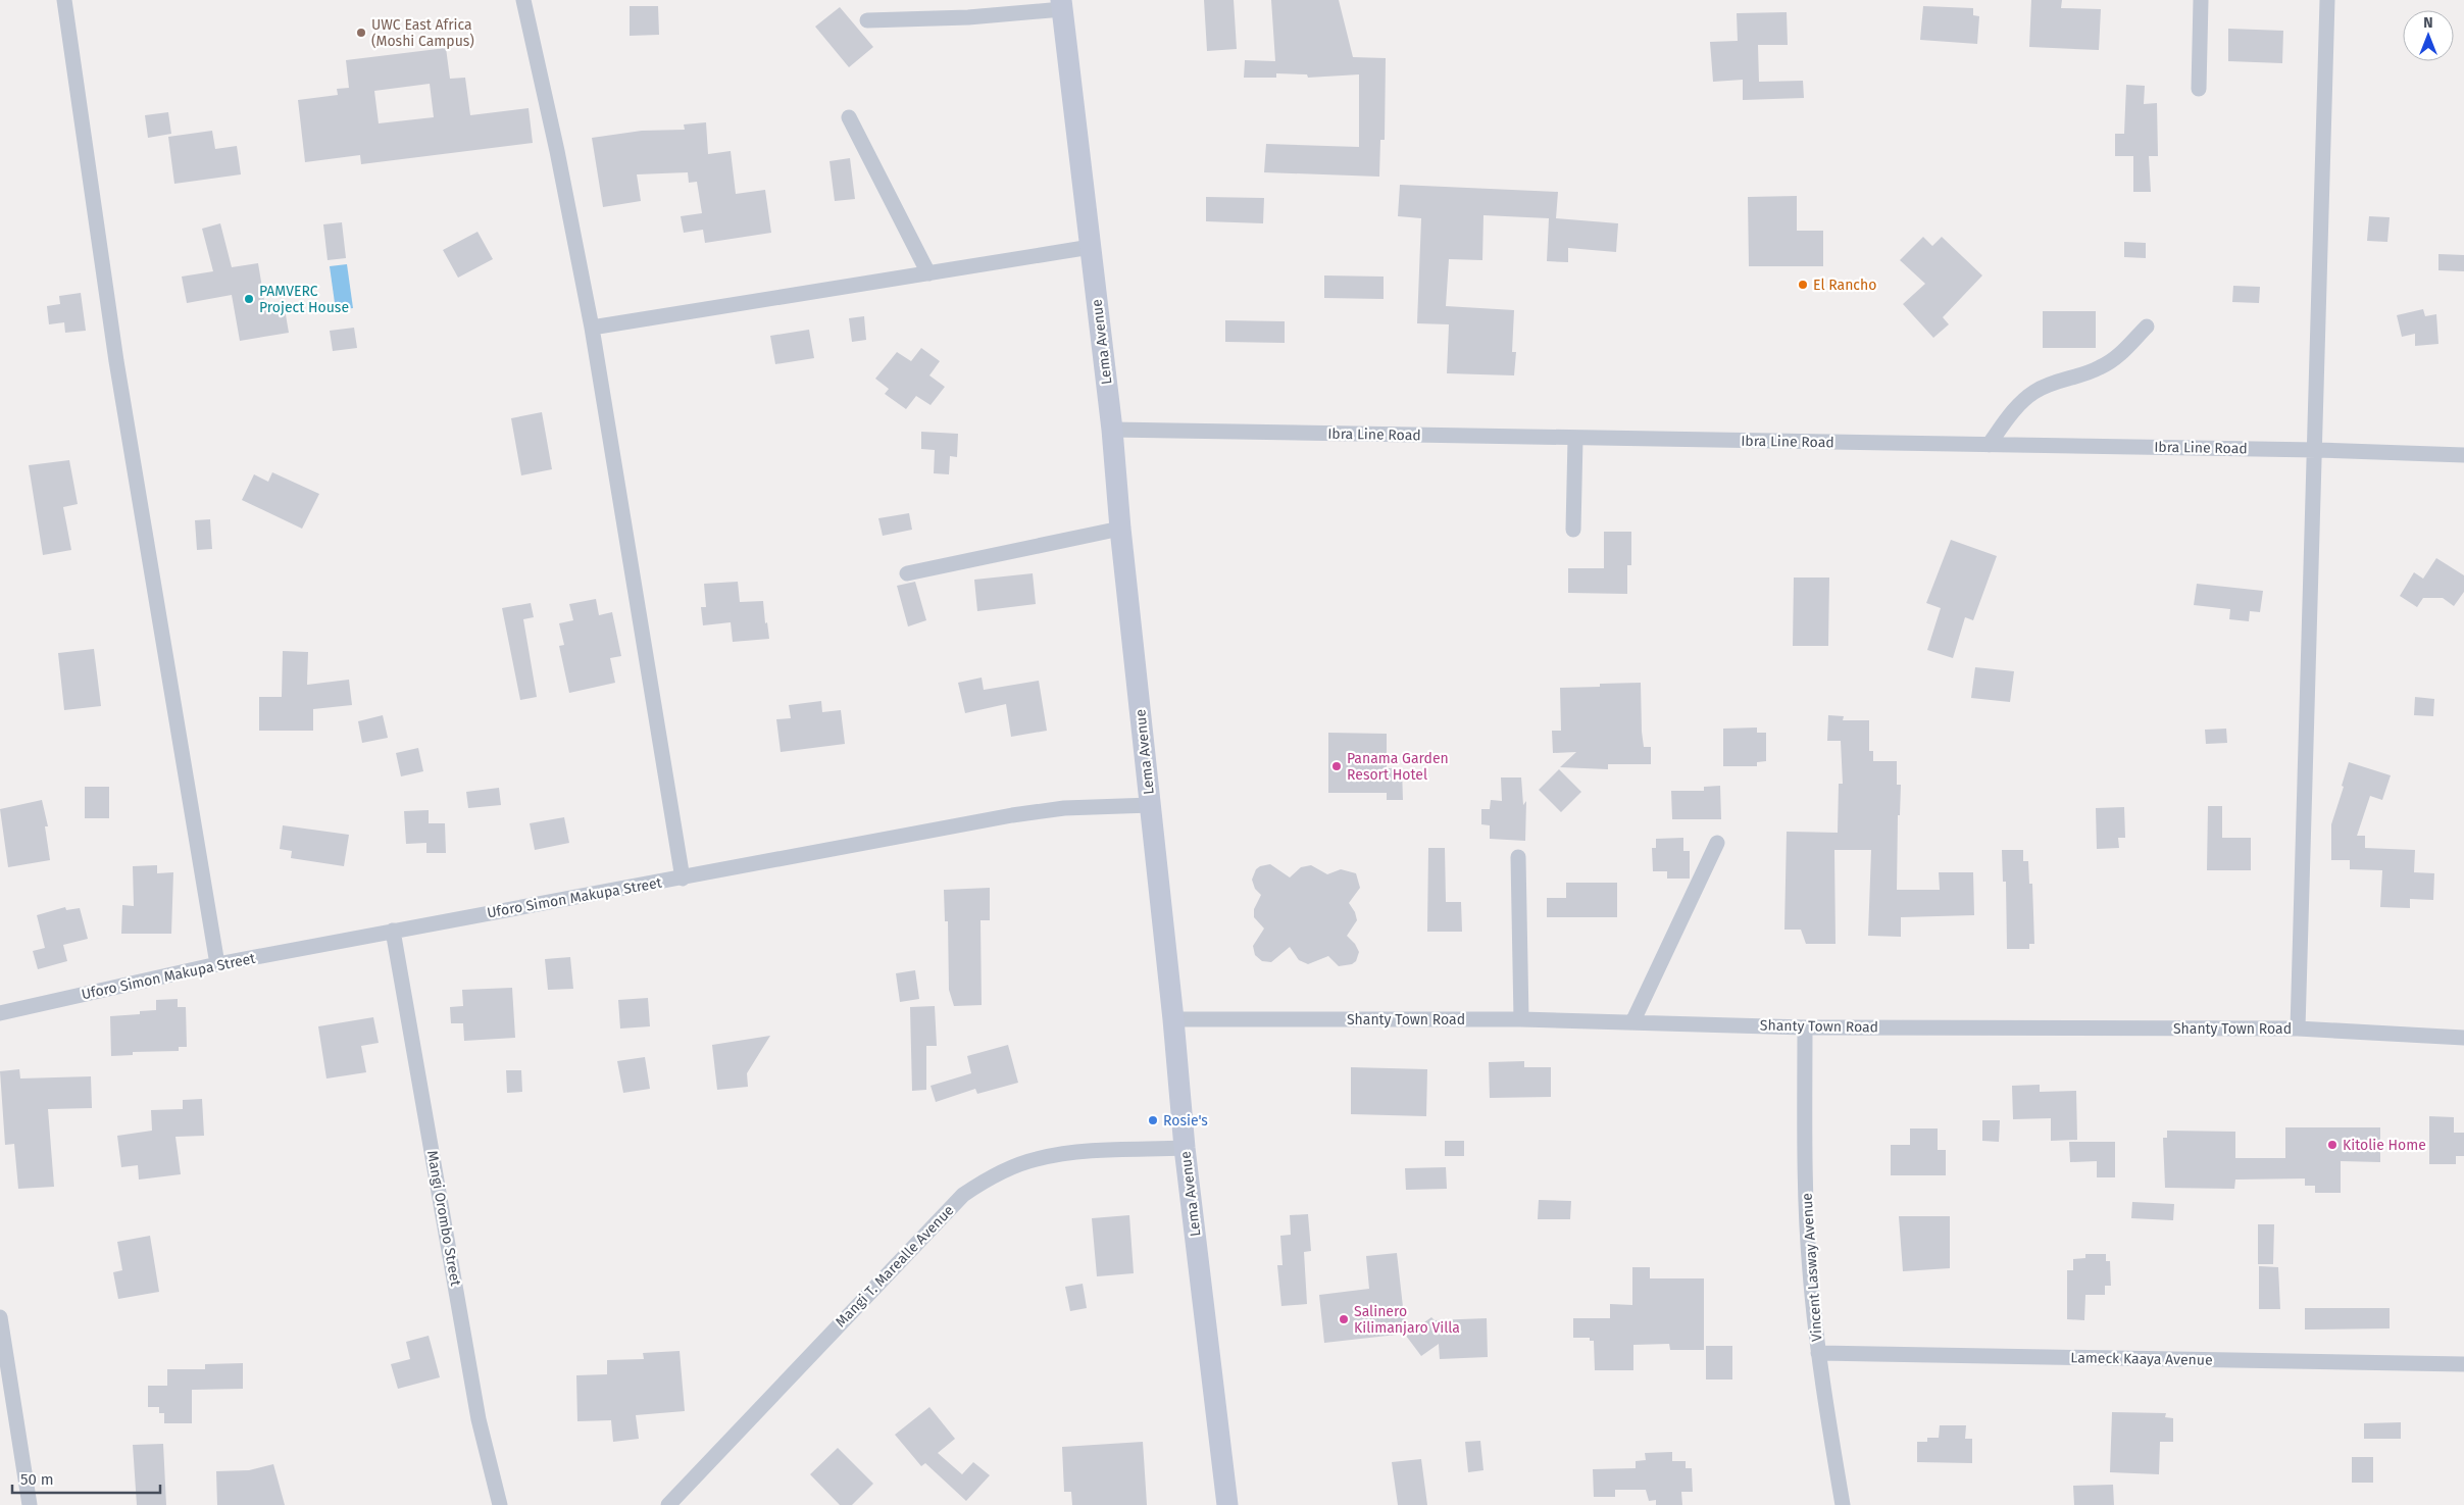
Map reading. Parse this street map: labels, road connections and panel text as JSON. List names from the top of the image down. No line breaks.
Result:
{"streets":{"main road":["Lema Avenue"],"street":["Ibra Line Road","Uforo Simon Makupa Street","Shanty Town Road","Mangi Orombo Street","Mangi T. Marealle Avenue","Vincent Lasway Avenue","Lameck Kaaya Avenue"]},"crossings":[["Lema Avenue","Ibra Line Road"],["Lema Avenue","Uforo Simon Makupa Street"],["Lema Avenue","Shanty Town Road"],["Lema Avenue","Mangi T. Marealle Avenue"],["Uforo Simon Makupa Street","Mangi Orombo Street"],["Shanty Town Road","Vincent Lasway Avenue"],["Vincent Lasway Avenue","Lameck Kaaya Avenue"]],"places":["UWC East Africa (Moshi Campus)","El Rancho","PAMVERC Project House","Panama Garden Resort Hotel","Rosie's","Kitolie Home","Salinero Kilimanjaro Villa"],"scale_bar":"50 m","north":"top"}
